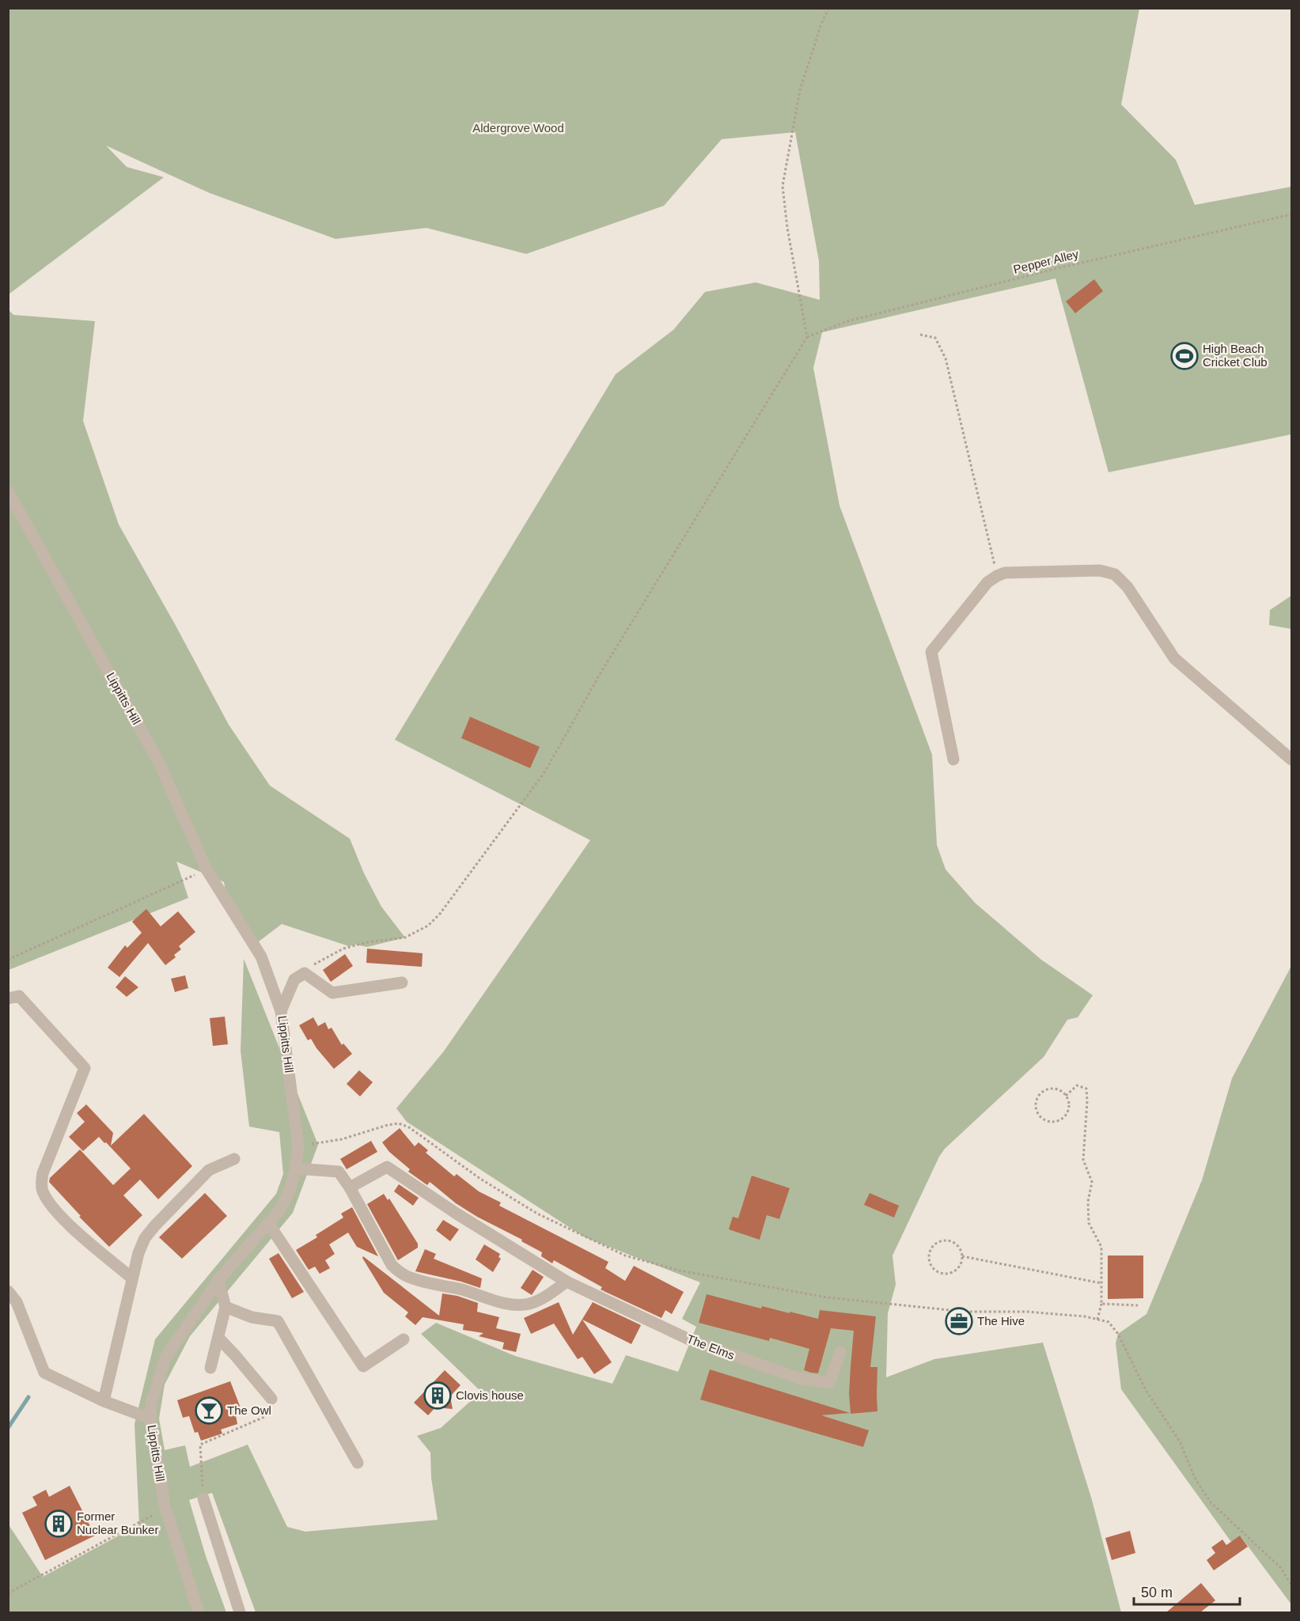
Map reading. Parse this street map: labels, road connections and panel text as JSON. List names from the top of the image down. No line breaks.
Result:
{"streets":{"street":["Lippitts Hill","The Elms"],"path":["Pepper Alley"]},"parks":["Aldergrove Wood"],"places":{"sports":["High Beach Cricket Club"],"office":["The Hive"],"building":["Clovis house","Former Nuclear Bunker"],"bar":["The Owl"]},"scale_bar":"50 m"}
